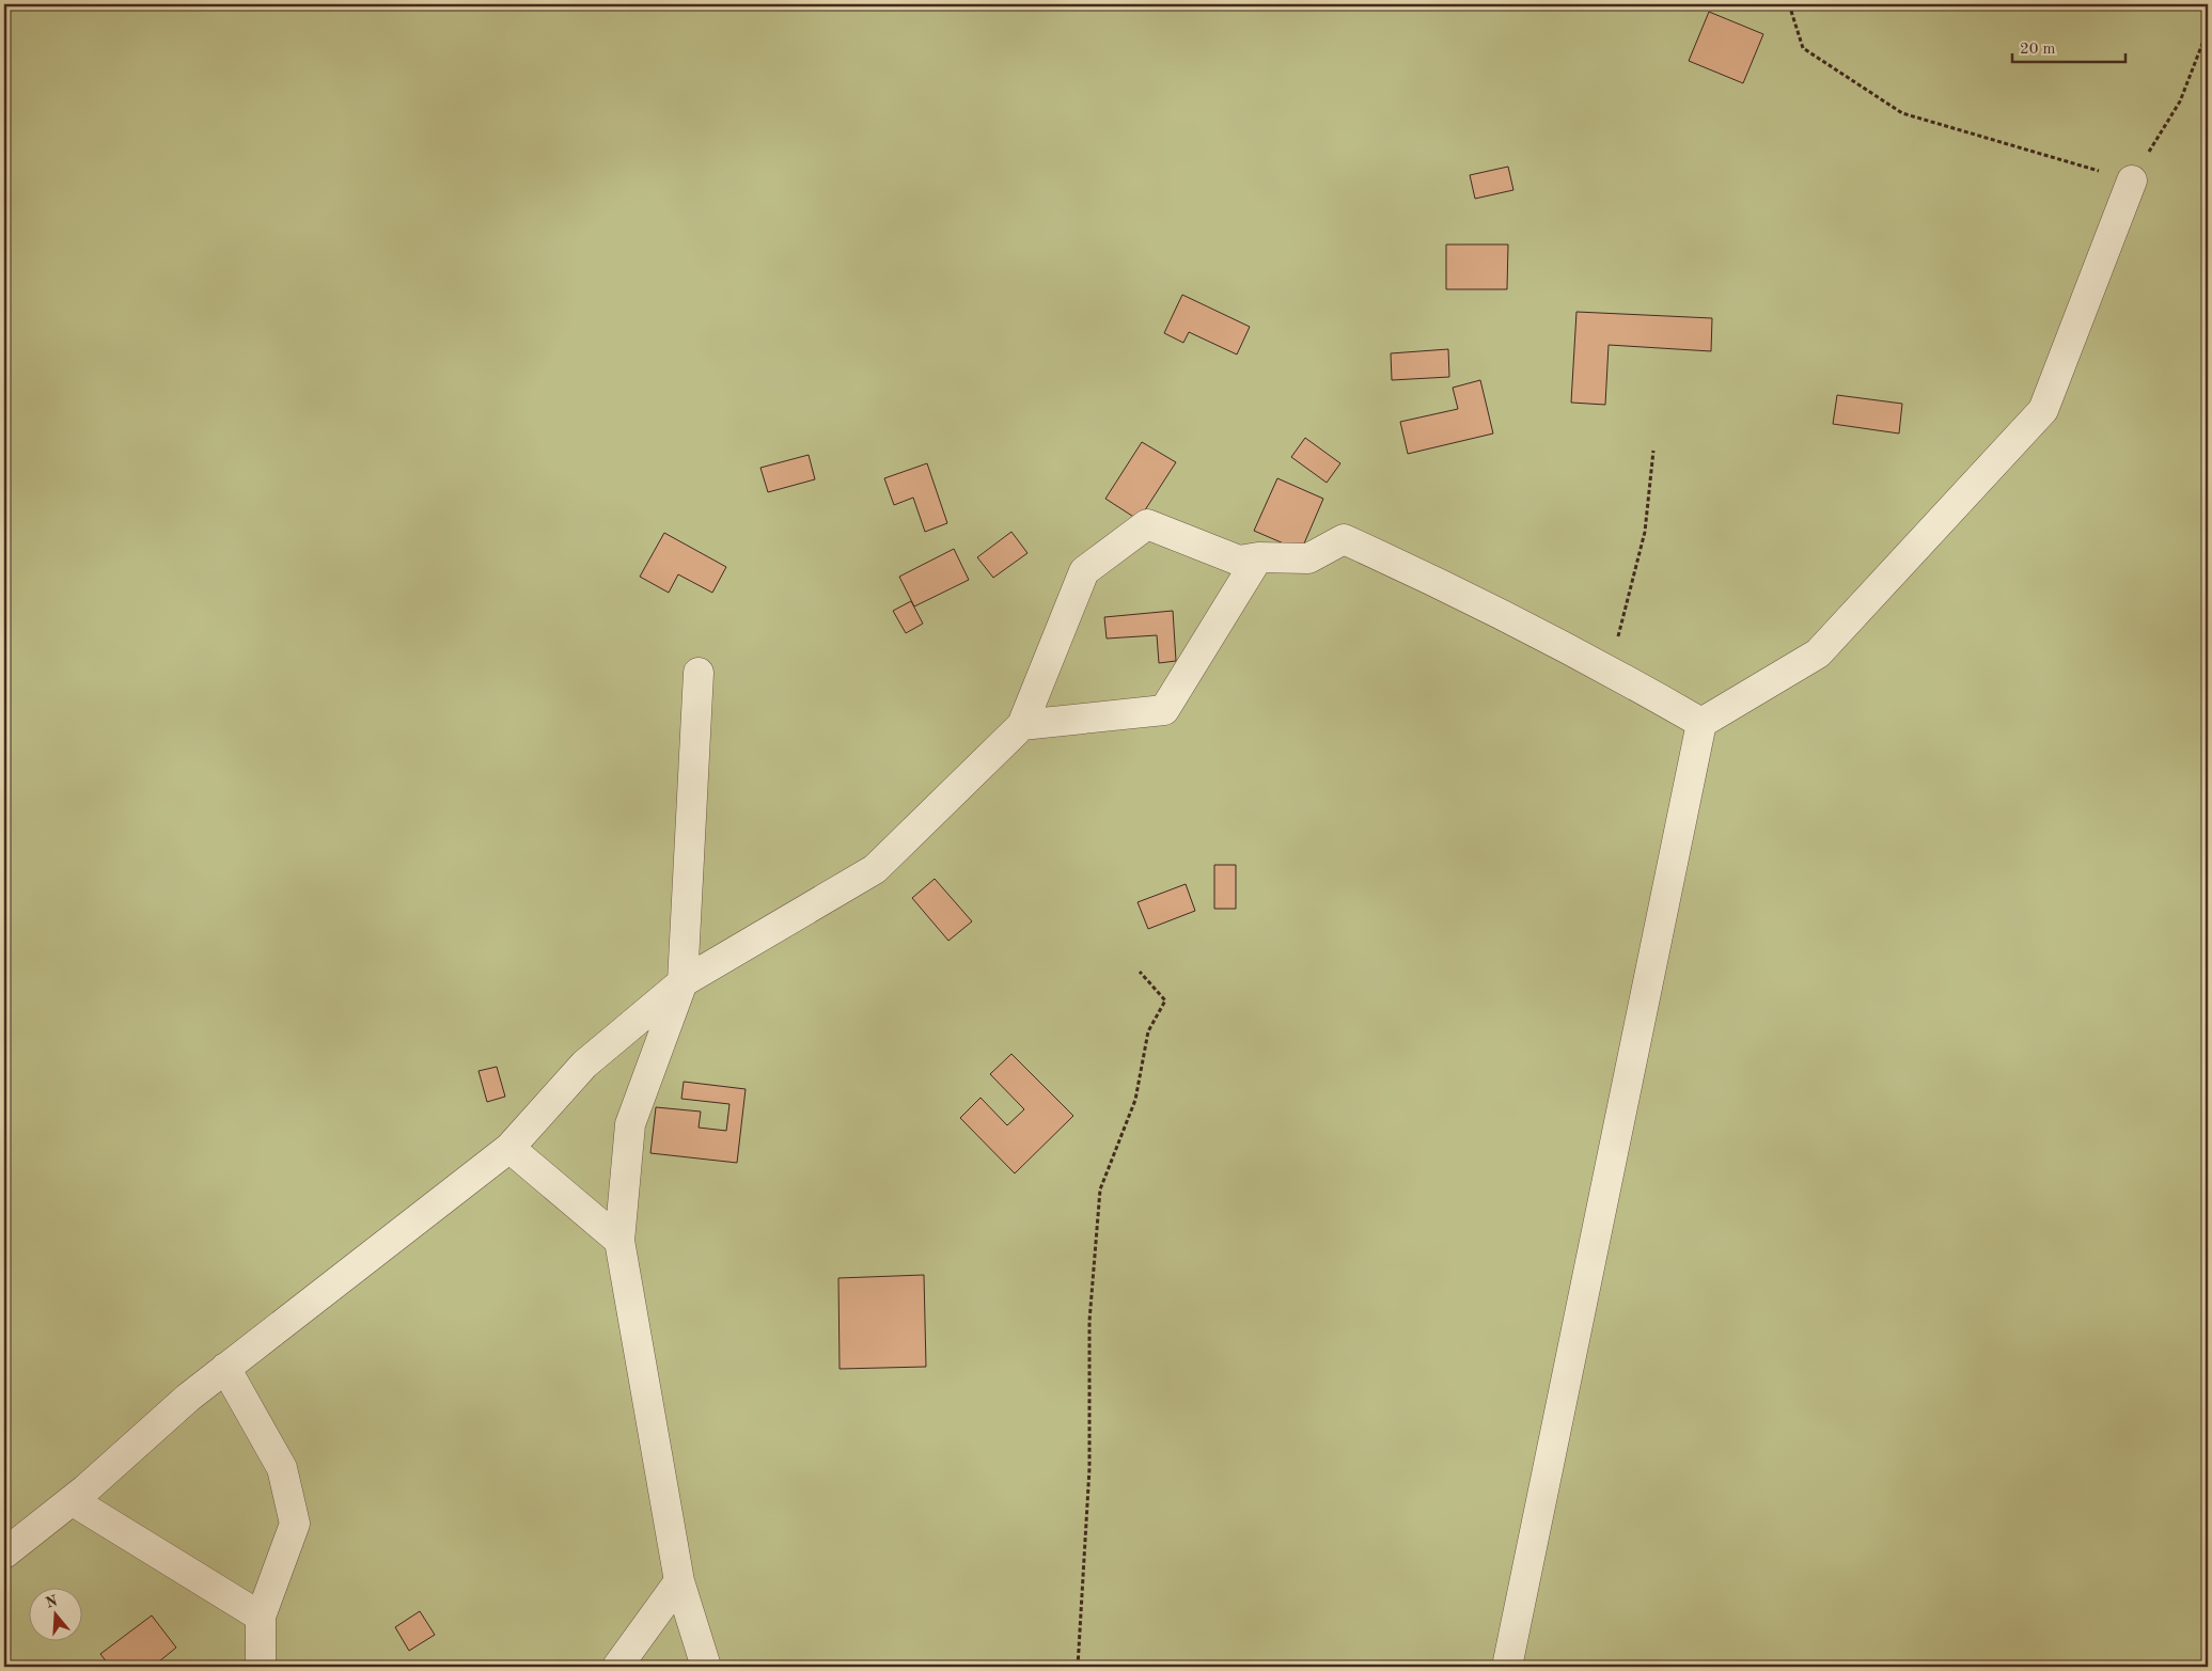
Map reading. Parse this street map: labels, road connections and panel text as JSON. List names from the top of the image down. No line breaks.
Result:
{"scale_bar":"20 m","north":"top"}
